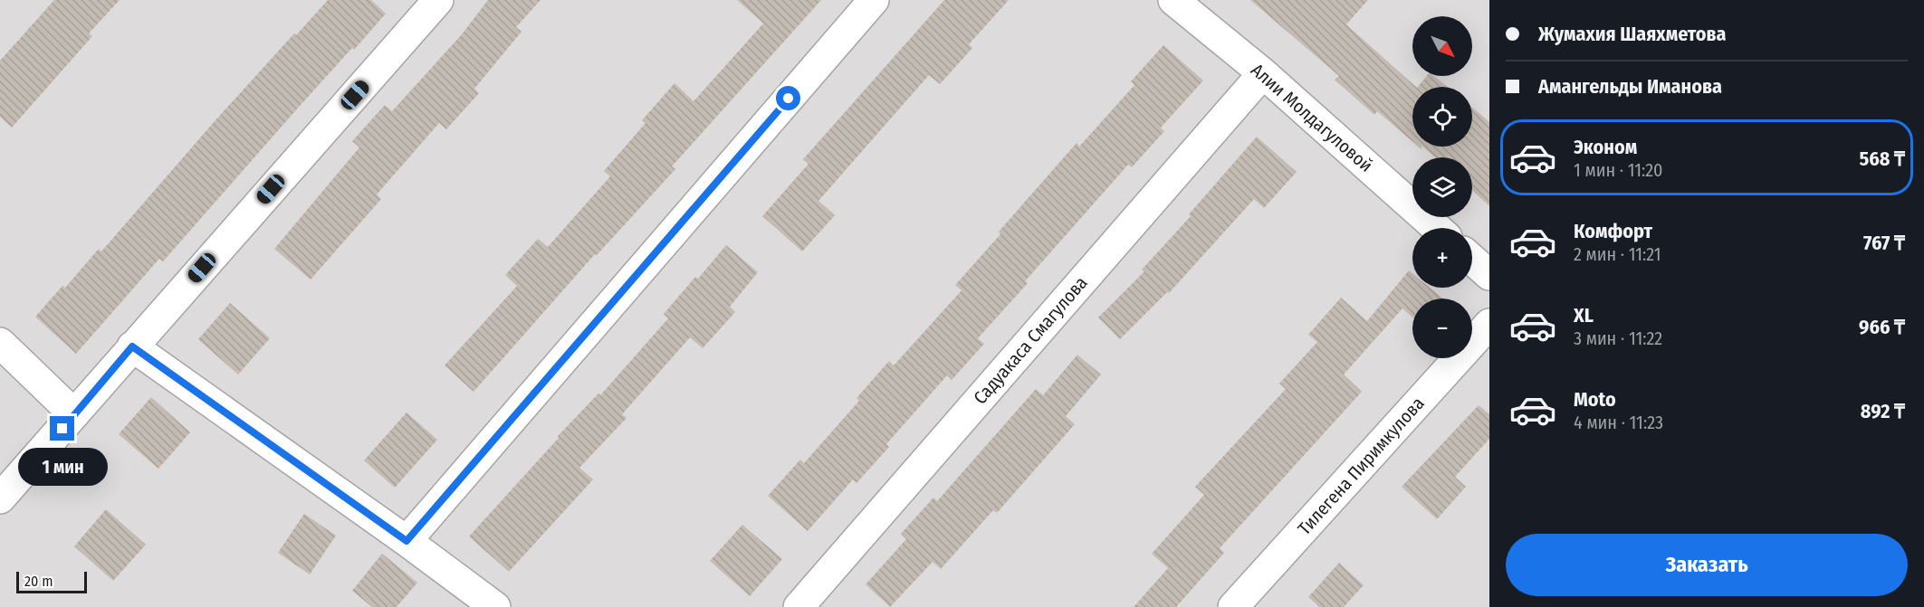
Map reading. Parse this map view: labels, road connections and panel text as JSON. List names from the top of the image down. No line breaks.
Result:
{"streets":{"street":["Алии Молдагуловой","Садуакаса Смагулова","Тилегена Пиримкулова"]},"crossings":[["Алии Молдагуловой","Садуакаса Смагулова"]],"scale_bar":"20 m","north":"bottom right","page":{"banner":["Жумахия Шаяхметова","Амангельды Иманова"],"map_buttons":["+","−"],"list":[{"name":"Эконом","note":"1 мин · 11:20","value":"568 ₸"},{"name":"Комфорт","note":"2 мин · 11:21","value":"767 ₸"},{"name":"XL","note":"3 мин · 11:22","value":"966 ₸"},{"name":"Moto","note":"4 мин · 11:23","value":"892 ₸"}],"bubble":"1 мин","buttons":"Заказать","scale":"20 m"}}
